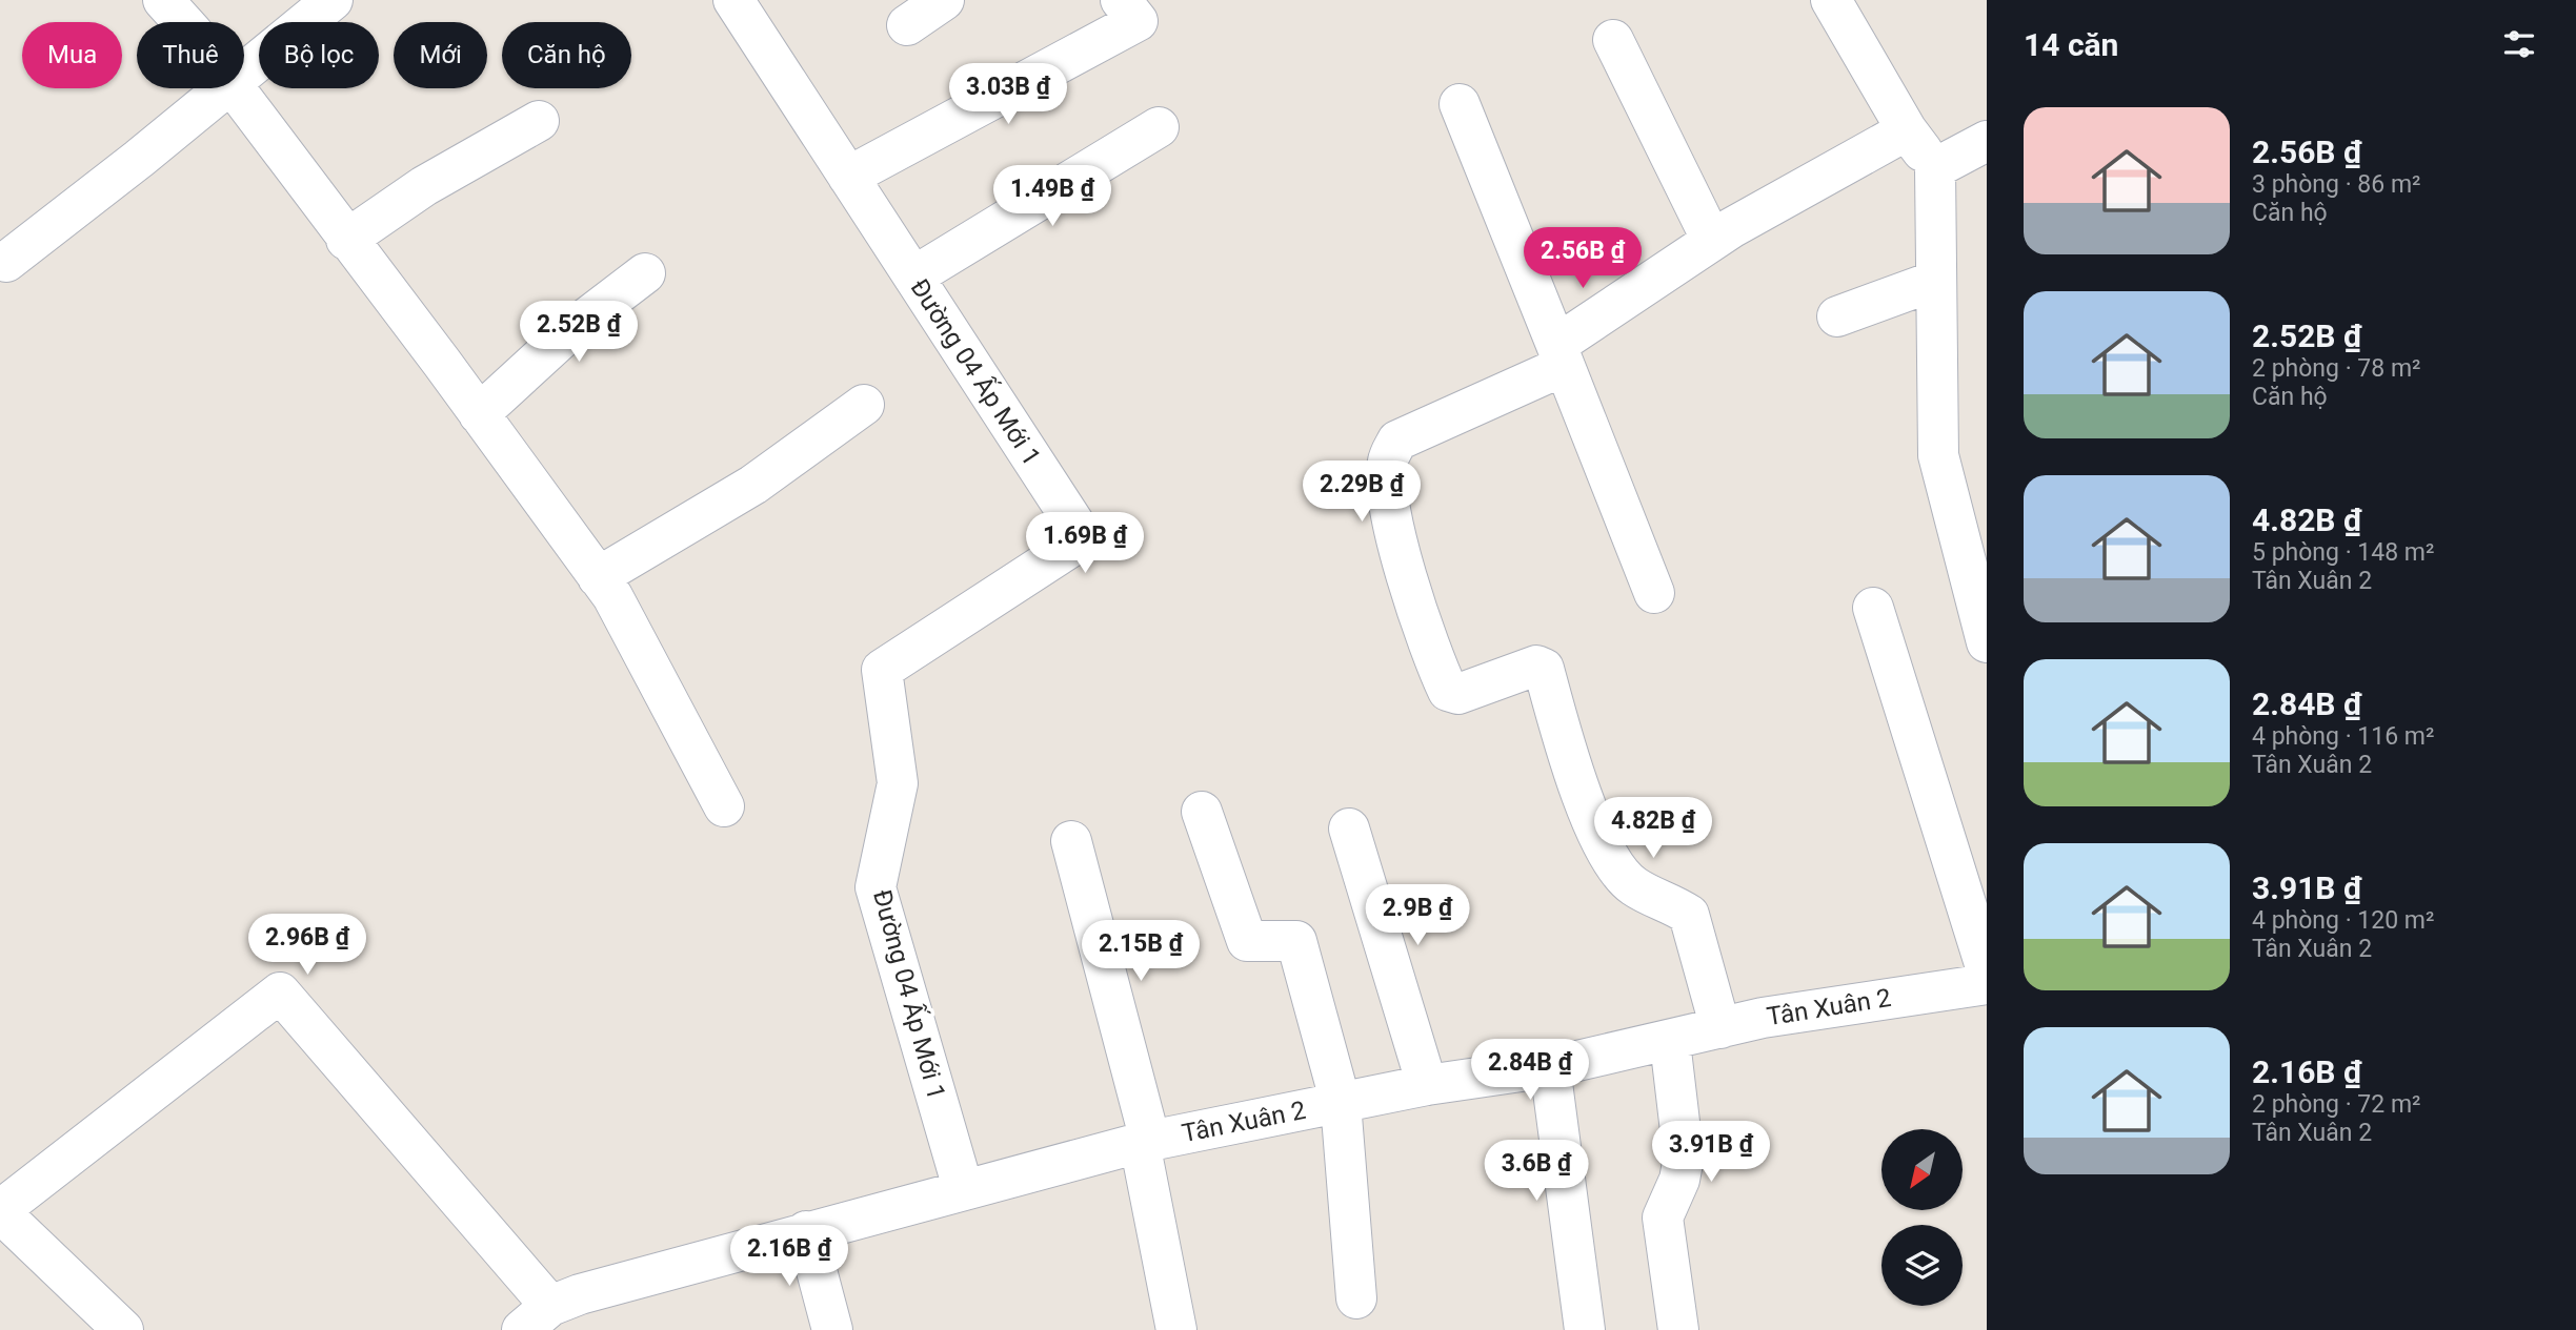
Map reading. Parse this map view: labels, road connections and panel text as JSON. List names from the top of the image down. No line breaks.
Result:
{"streets":{"street":["Đường 04 Ấp Mới 1","Tân Xuân 2"]},"crossings":[["Đường 04 Ấp Mới 1","Tân Xuân 2"]],"north":"bottom left","page":{"heading":"14 căn","chip":["Mua","Thuê","Bộ lọc","Mới","Căn hộ"],"price":["3.03B ₫","1.49B ₫","2.56B ₫","2.52B ₫","2.29B ₫","1.69B ₫","4.82B ₫","2.9B ₫","2.96B ₫","2.15B ₫","2.84B ₫","3.91B ₫","3.6B ₫","2.16B ₫"],"list":[{"name":"2.56B ₫","note":"3 phòng · 86 m² · Căn hộ"},{"name":"2.52B ₫","note":"2 phòng · 78 m² · Căn hộ"},{"name":"4.82B ₫","note":"5 phòng · 148 m² · Tân Xuân 2"},{"name":"2.84B ₫","note":"4 phòng · 116 m² · Tân Xuân 2"},{"name":"3.91B ₫","note":"4 phòng · 120 m² · Tân Xuân 2"},{"name":"2.16B ₫","note":"2 phòng · 72 m² · Tân Xuân 2"}]}}
